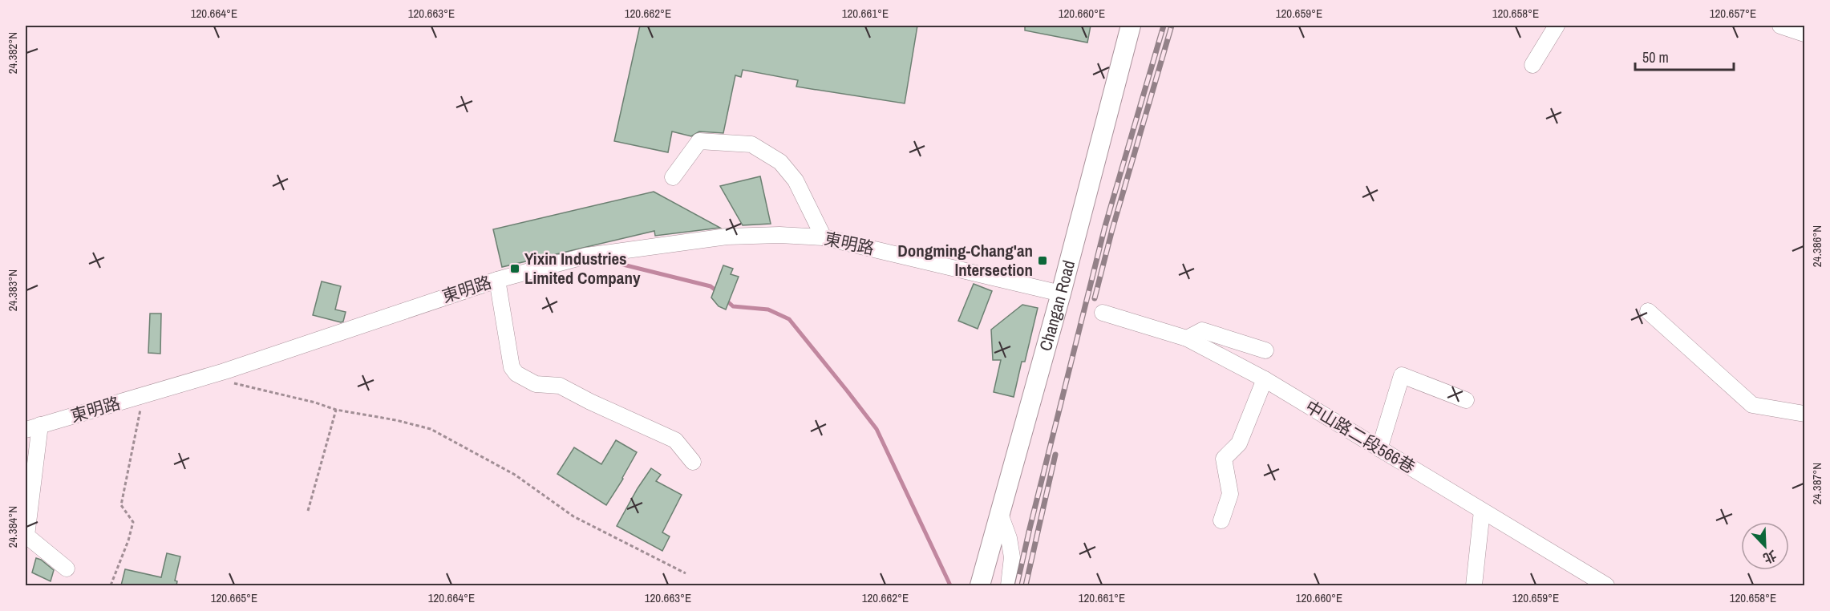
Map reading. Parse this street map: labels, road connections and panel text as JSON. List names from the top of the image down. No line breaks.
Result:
{"streets":{"main road":["Changan Road"],"street":["東明路","中山路二段566巷"]},"crossings":[["東明路","Changan Road"]],"places":{"transit":["Dongming-Chang'an lntersection","Yixin Industries Limited Company"]},"scale_bar":"50 m","north":"bottom right","coordinates":["120.664°E","120.663°E","120.662°E","120.661°E","120.660°E","120.659°E","120.658°E","120.657°E","24.382°N","24.386°N","24.383°N","24.387°N","24.384°N","120.665°E"]}
